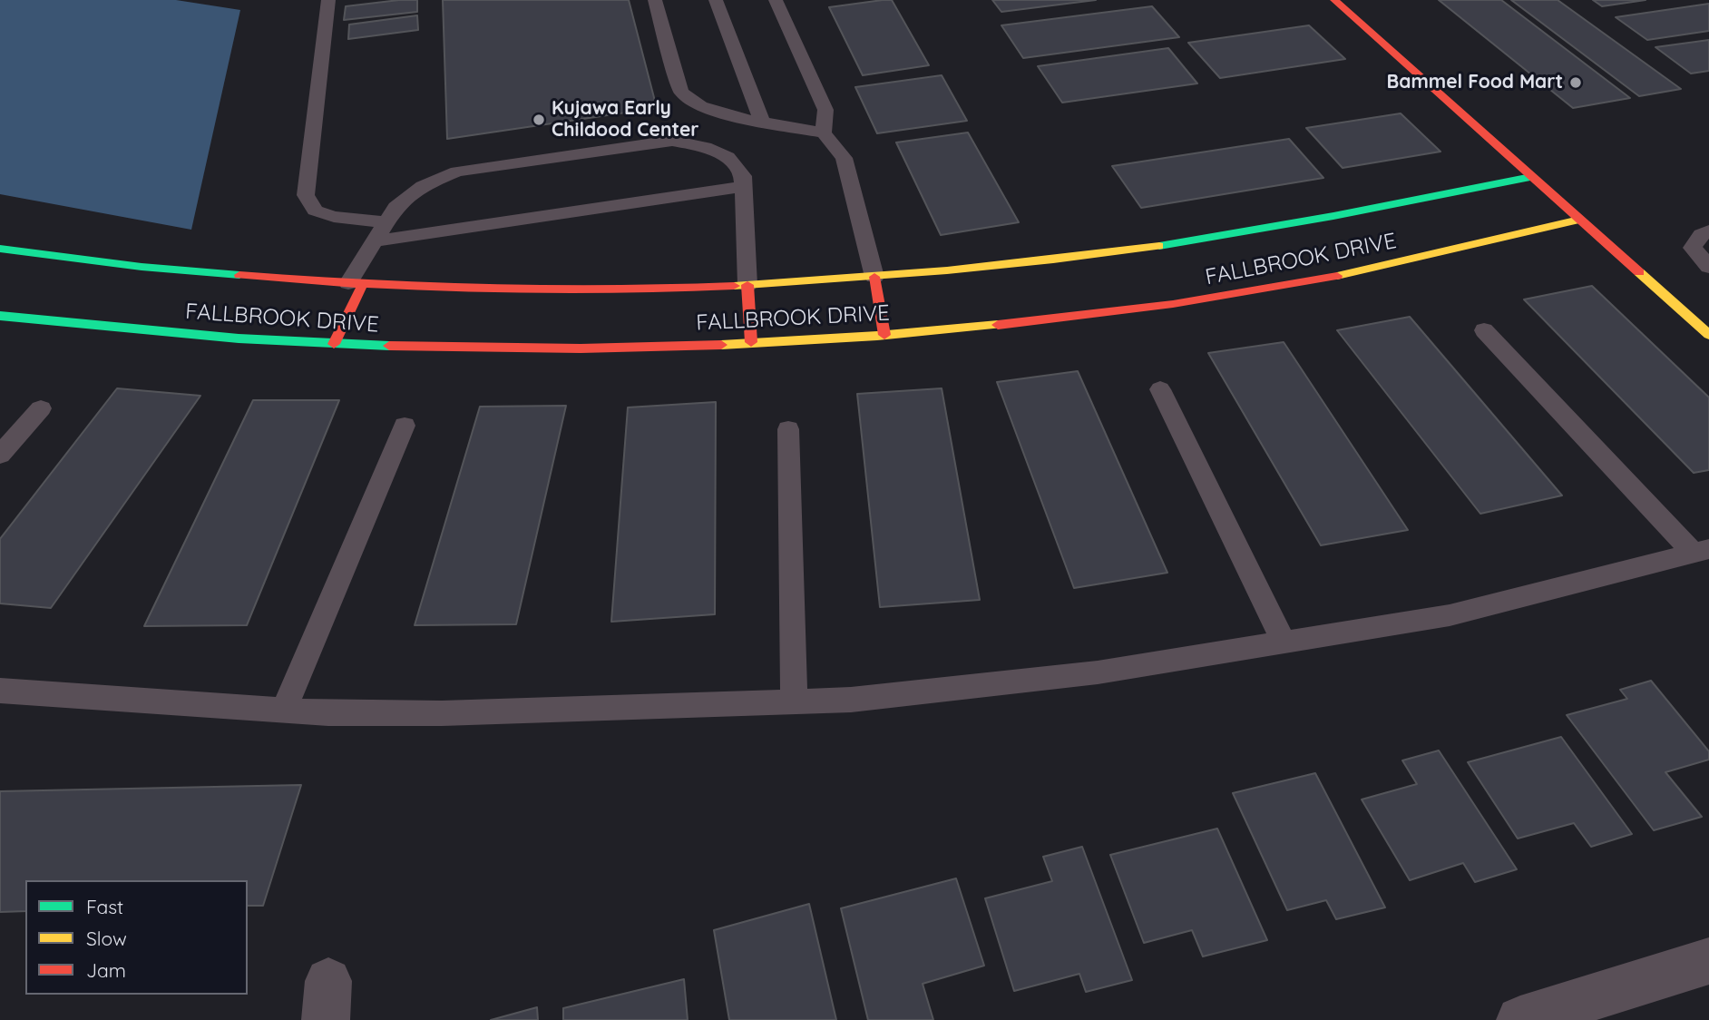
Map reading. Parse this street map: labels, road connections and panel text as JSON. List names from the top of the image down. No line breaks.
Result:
{"streets":{"street":["FALLBROOK DRIVE"]},"places":["Bammel Food Mart","Kujawa Early Childood Center"],"legend":["Fast","Slow","Jam"]}
